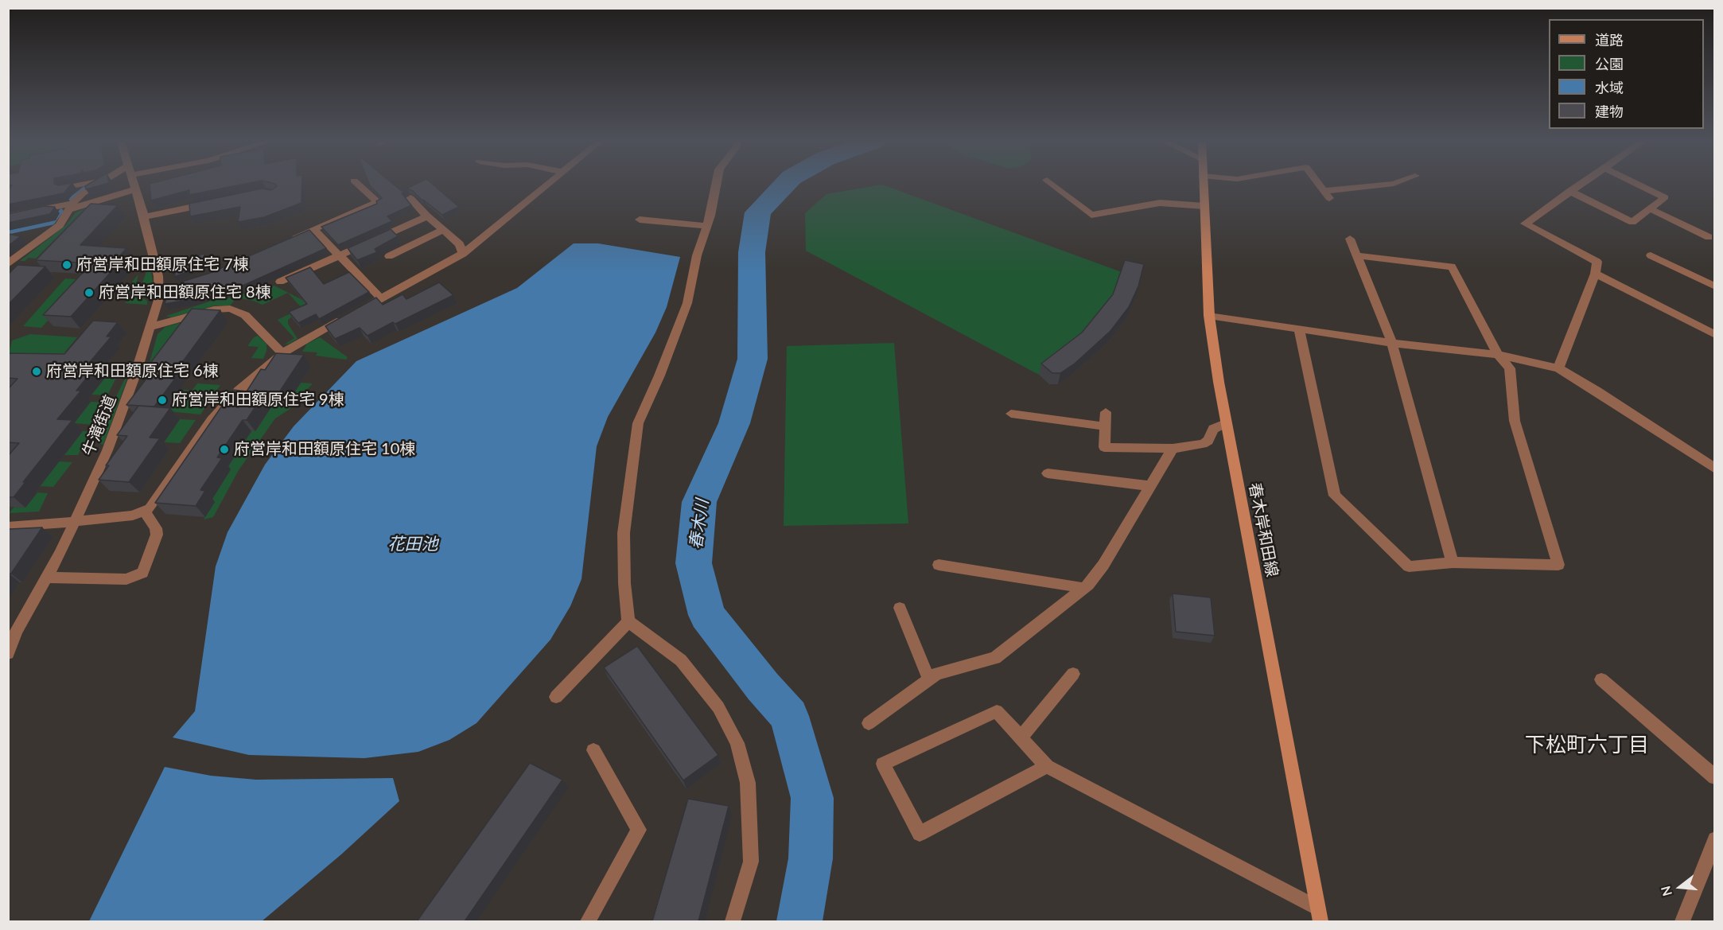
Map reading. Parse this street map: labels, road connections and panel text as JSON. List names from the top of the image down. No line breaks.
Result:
{"streets":{"main road":["春木岸和田線"],"street":["牛滝街道"]},"districts":["下松町六丁目"],"water":["春木川","花田池"],"places":["府営岸和田額原住宅 7棟","府営岸和田額原住宅 8棟","府営岸和田額原住宅 6棟","府営岸和田額原住宅 9棟","府営岸和田額原住宅 10棟"],"legend":["道路","公園","水域","建物"],"north":"left"}
